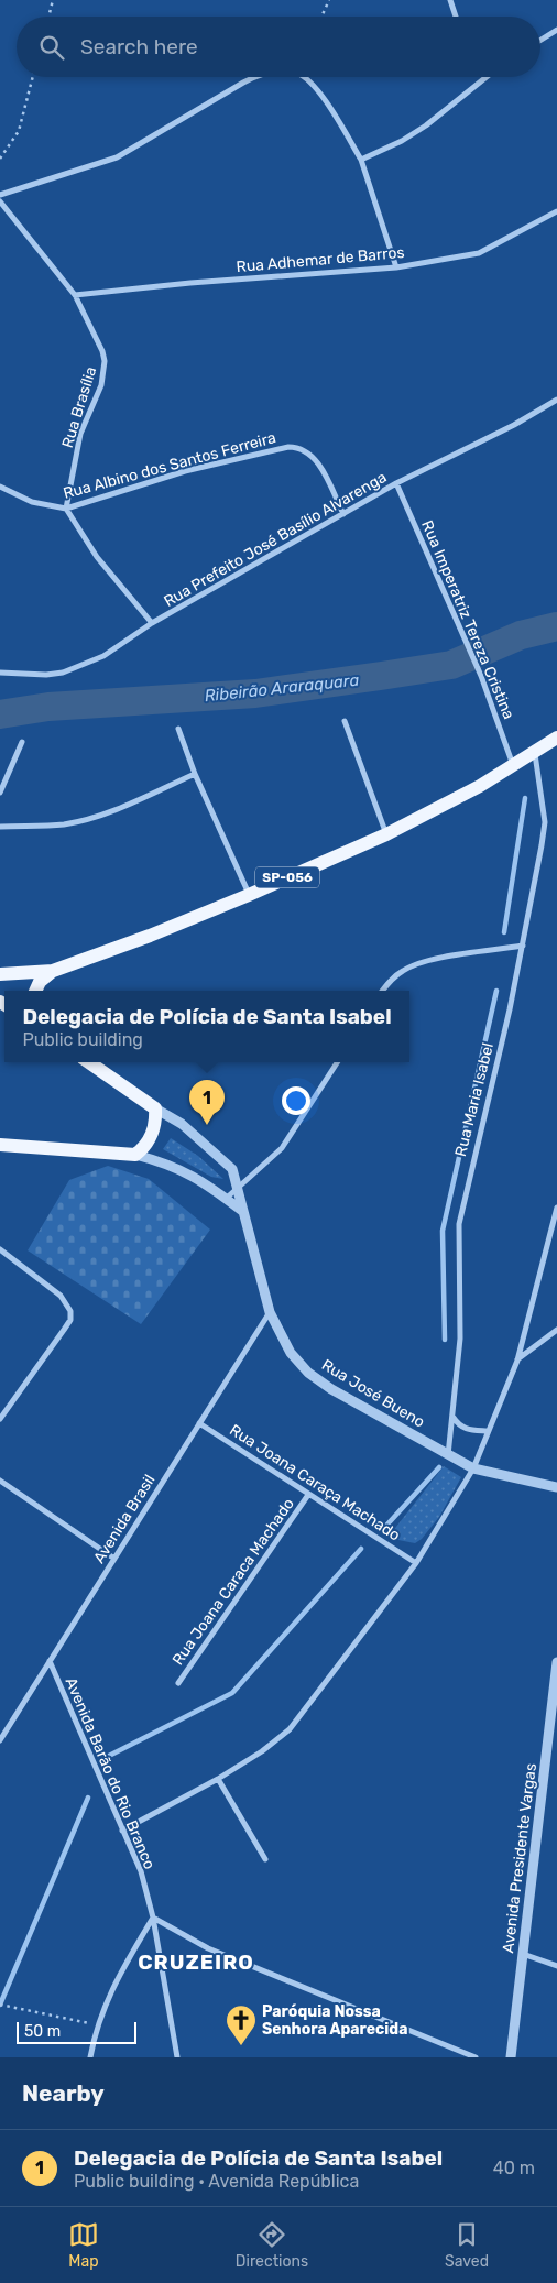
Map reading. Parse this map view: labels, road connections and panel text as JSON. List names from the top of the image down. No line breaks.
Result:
{"streets":{"main road":["SP-056"],"street":["Rua Adhemar de Barros","Rua Brasília","Rua Albino dos Santos Ferreira","Rua Prefeito José Basílio Alvarenga","Rua Imperatriz Tereza Cristina","Rua Maria Isabel","Rua José Bueno","Rua Joana Caraça Machado","Avenida Brasil","Rua Joana Caraca Machado","Avenida Barão do Rio Branco","Avenida Presidente Vargas"]},"crossings":[["Rua Adhemar de Barros","Rua Brasília"],["Rua Brasília","Rua Albino dos Santos Ferreira"],["Rua Albino dos Santos Ferreira","Rua Prefeito José Basílio Alvarenga"],["Rua Prefeito José Basílio Alvarenga","Rua Imperatriz Tereza Cristina"],["Rua Imperatriz Tereza Cristina","SP-056"],["SP-056","Rua Maria Isabel"],["Rua Maria Isabel","Rua José Bueno"],["Rua José Bueno","Avenida Brasil"],["Rua Joana Caraça Machado","Avenida Brasil"],["Rua Joana Caraça Machado","Rua Joana Caraca Machado"],["Avenida Brasil","Avenida Barão do Rio Branco"]],"districts":["CRUZEIRO"],"water":["Ribeirão Araraquara"],"places":{"church":["Paróquia Nossa Senhora Aparecida"]},"scale_bar":"50 m","page":{"search":"Search here","popup":["Delegacia de Polícia de Santa Isabel","Public building"],"pins":"1","scale":"50 m","heading":"Nearby","list":[{"mark":"1","name":"Delegacia de Polícia de Santa Isabel","note":"Public building · Avenida República","value":"40 m"}],"nav":["Map","Directions","Saved"]}}
